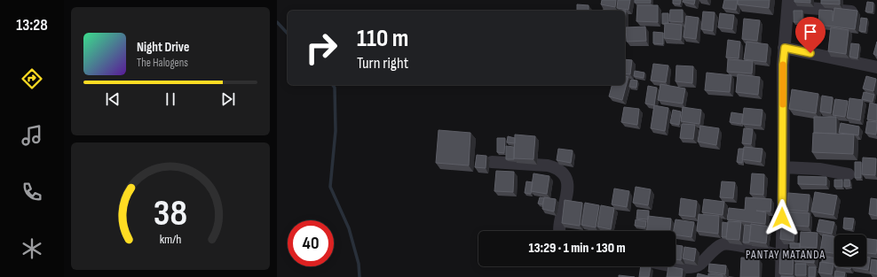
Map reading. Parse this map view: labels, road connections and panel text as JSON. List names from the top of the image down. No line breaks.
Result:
{"districts":["PANTAY MATANDA"],"page":{"tabs":"13:28","turn":["110 m","Turn right"],"song":["Night Drive","The Halogens"],"limit":"40","trip":"13:29 · 1 min · 130 m","gauge":["38","km/h"]}}
